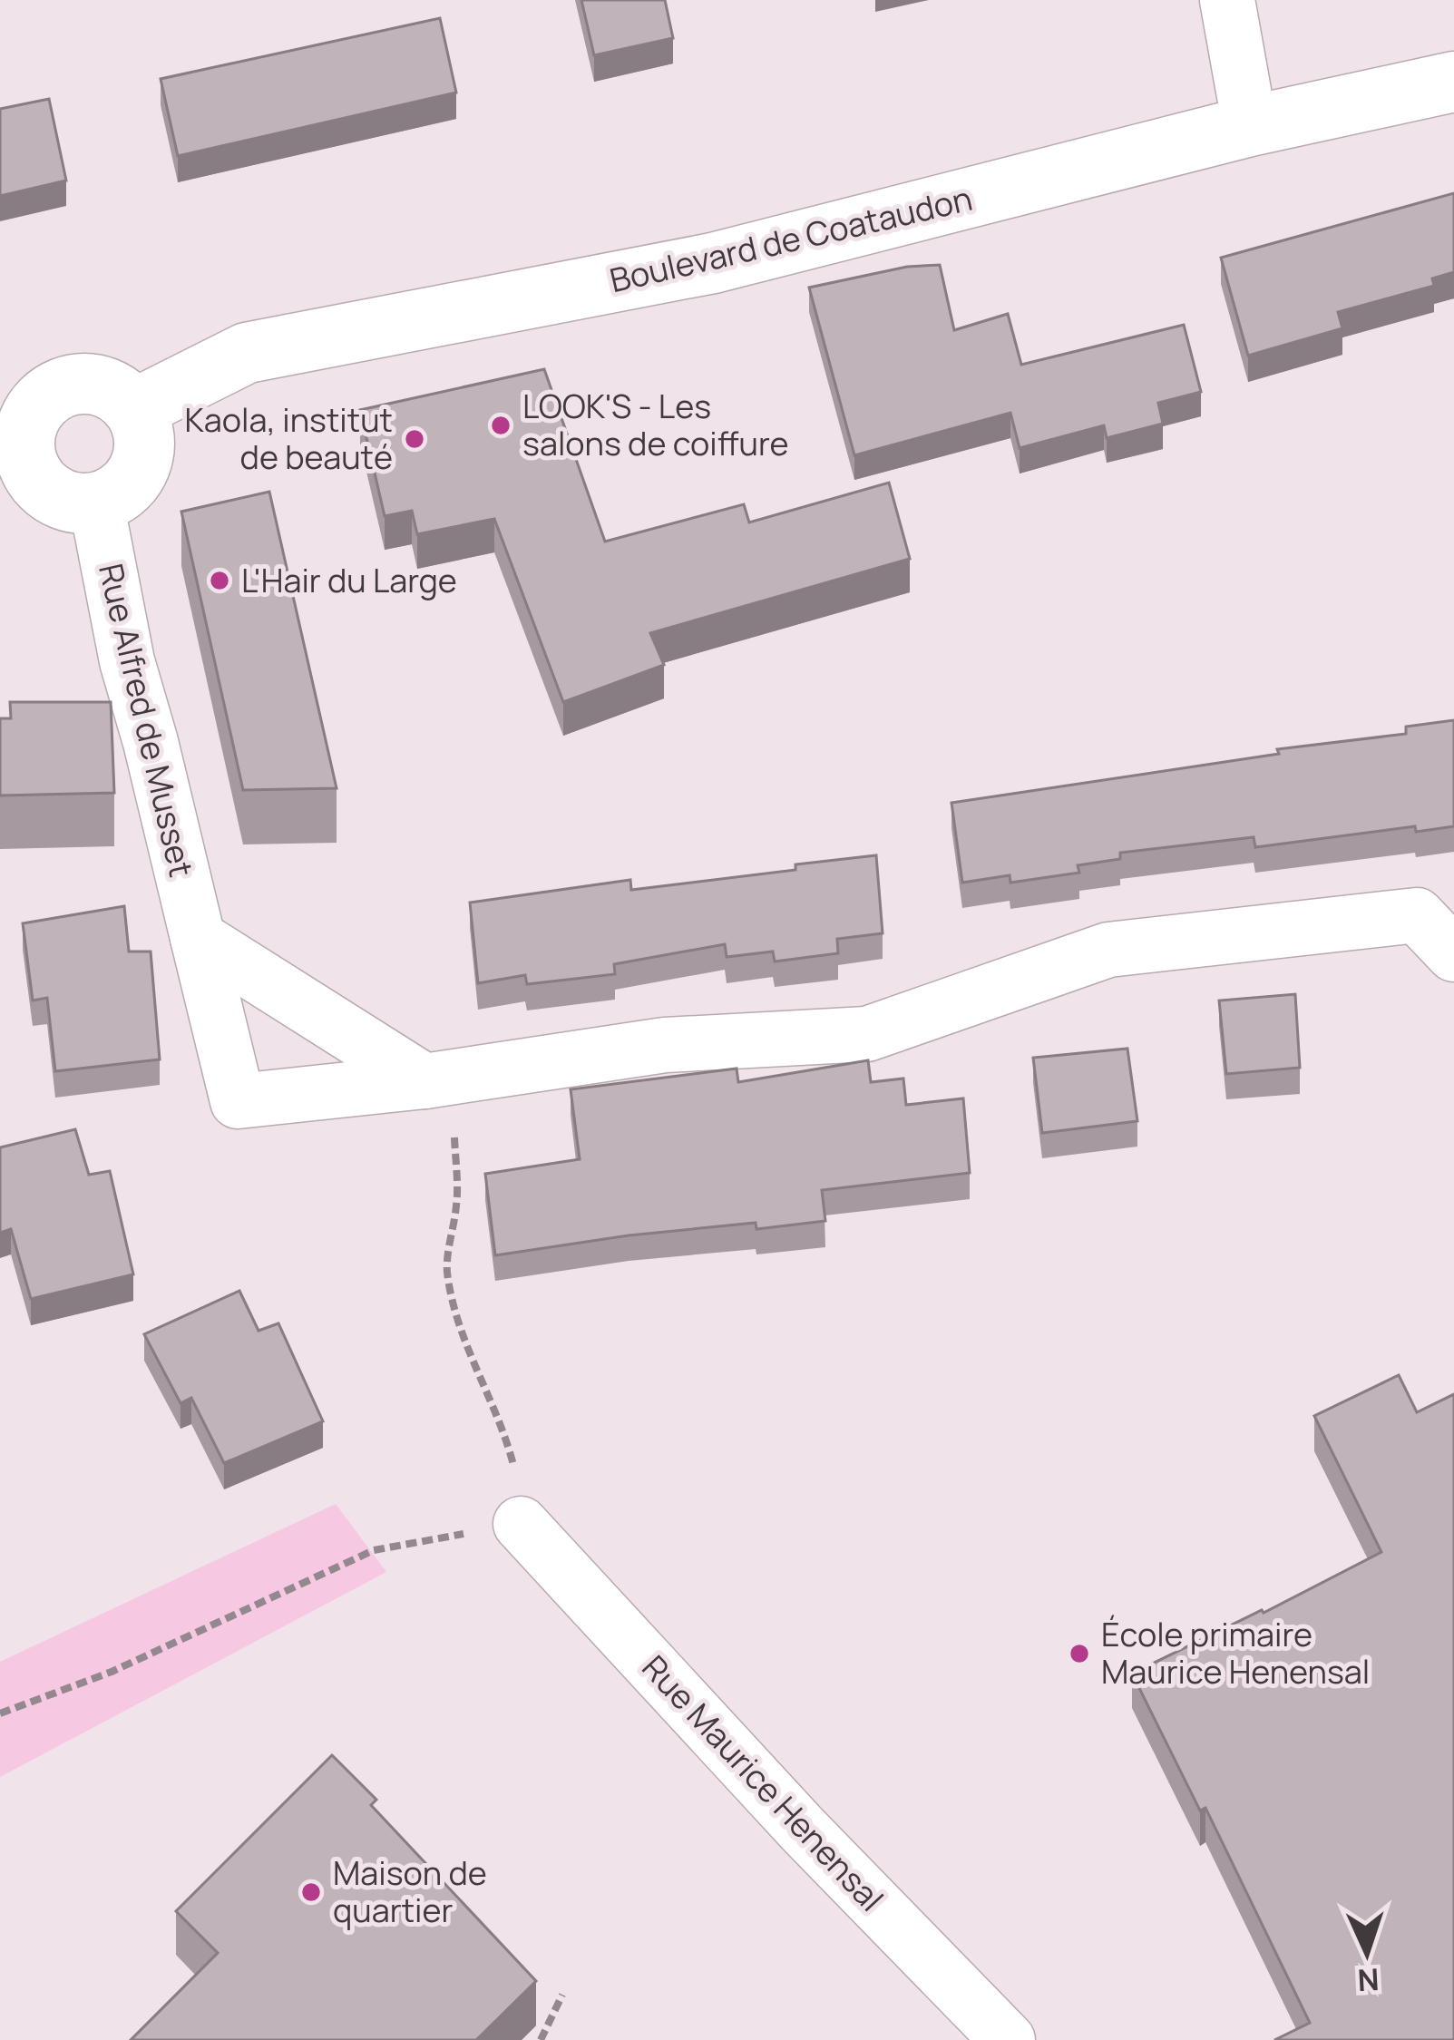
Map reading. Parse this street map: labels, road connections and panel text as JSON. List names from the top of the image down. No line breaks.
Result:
{"streets":{"main road":["Boulevard de Coataudon"],"street":["Rue Alfred de Musset","Rue Maurice Henensal"]},"crossings":[["Boulevard de Coataudon","Rue Alfred de Musset"]],"places":["LOOK'S - Les salons de coiffure","Kaola, institut de beauté","L'Hair du Large","École primaire Maurice Henensal","Maison de quartier"],"north":"bottom"}
